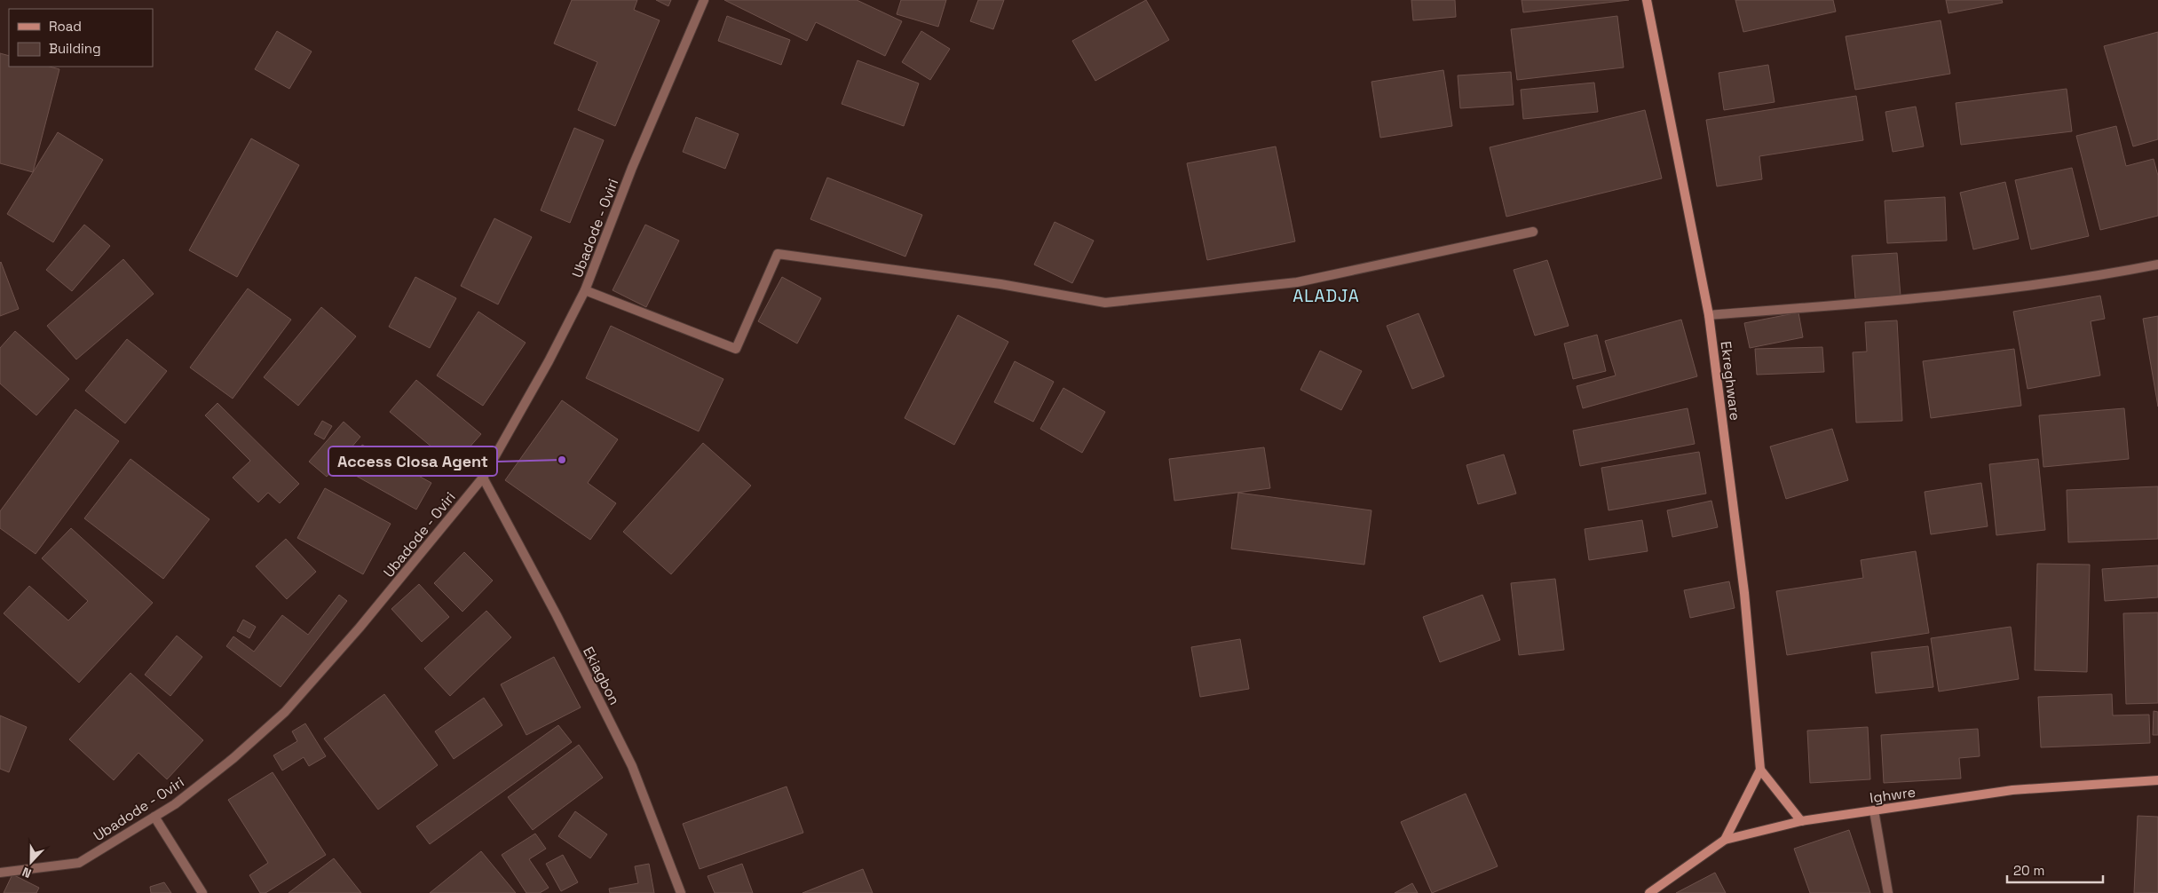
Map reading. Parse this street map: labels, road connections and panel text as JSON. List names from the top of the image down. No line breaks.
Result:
{"streets":{"street":["Ubadode - Oviri","Ekreghware","Ekiagbon","Ighwre"]},"crossings":[["Ubadode - Oviri","Ekiagbon"]],"districts":["ALADJA"],"places":["Access Closa Agent"],"legend":["Road","Building"],"scale_bar":"20 m","north":"bottom"}
